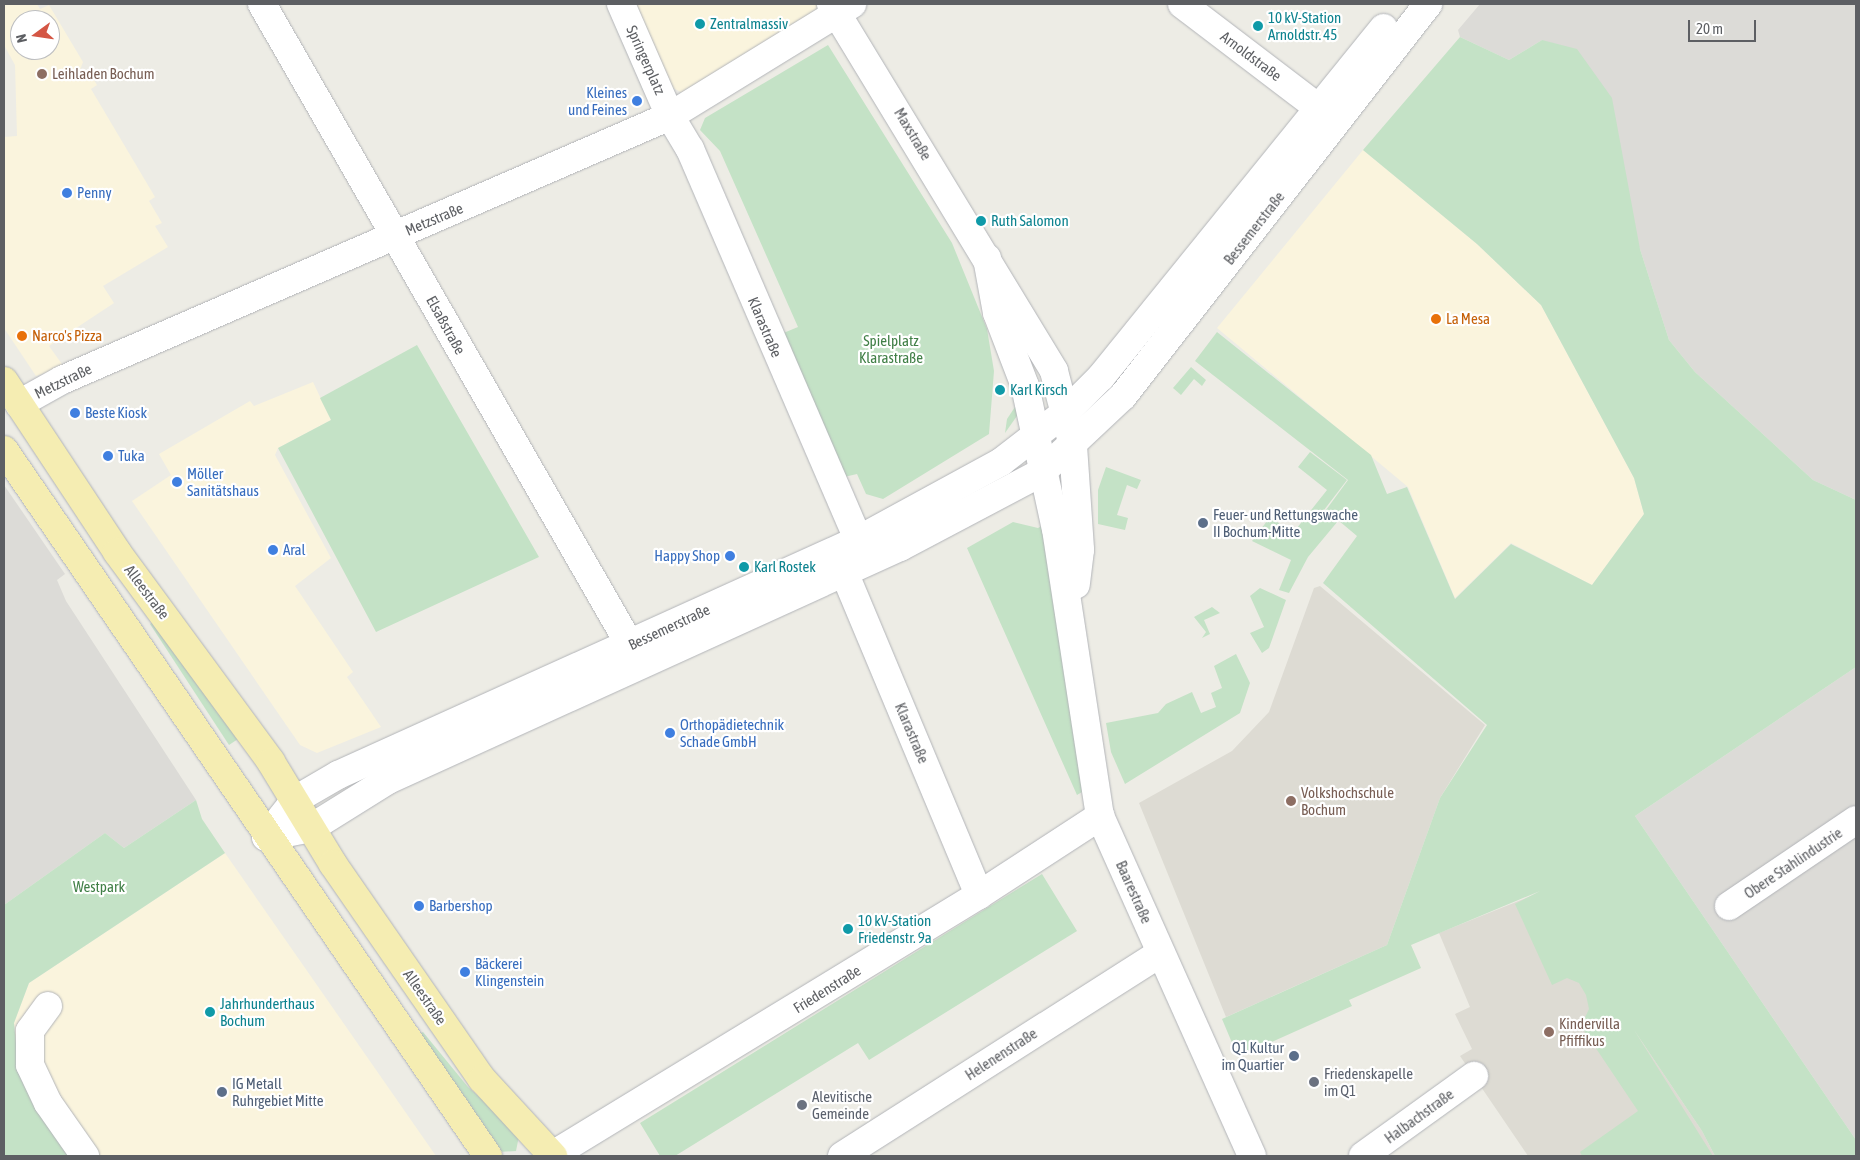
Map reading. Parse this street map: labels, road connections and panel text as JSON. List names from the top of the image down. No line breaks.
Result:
{"streets":{"main road":["Alleestraße"],"street":["Arnoldstraße","Springerplatz","Maxstraße","Metzstraße","Bessemerstraße","Elsaßstraße","Klarastraße","Obere Stahlindustrie","Baarestraße","Friedenstraße","Helenenstraße","Halbachstraße"]},"crossings":[["Arnoldstraße","Bessemerstraße"],["Springerplatz","Metzstraße"],["Springerplatz","Klarastraße"],["Maxstraße","Metzstraße"],["Maxstraße","Bessemerstraße"],["Metzstraße","Elsaßstraße"],["Metzstraße","Klarastraße"],["Metzstraße","Alleestraße"],["Bessemerstraße","Elsaßstraße"],["Bessemerstraße","Klarastraße"],["Bessemerstraße","Alleestraße"],["Bessemerstraße","Baarestraße"],["Klarastraße","Friedenstraße"],["Alleestraße","Friedenstraße"],["Baarestraße","Friedenstraße"],["Baarestraße","Helenenstraße"]],"parks":["Spielplatz Klarastraße","Westpark"],"places":["Zentralmassiv","10 kV-Station Arnoldstr. 45","Leihladen Bochum","Kleines und Feines","Penny","Ruth Salomon","La Mesa","Narco's Pizza","Karl Kirsch","Beste Kiosk","Tuka","Möller Sanitätshaus","Feuer- und Rettungswache II Bochum-Mitte","Aral","Happy Shop","Karl Rostek","Orthopädietechnik Schade GmbH","Volkshochschule Bochum","Barbershop","10 kV-Station Friedenstr. 9a","Bäckerei Klingenstein","Jahrhunderthaus Bochum","Kindervilla Pfiffikus","Q1 Kultur im Quartier","Friedenskapelle im Q1","IG Metall Ruhrgebiet Mitte","Alevitische Gemeinde"],"scale_bar":"20 m","north":"left"}
